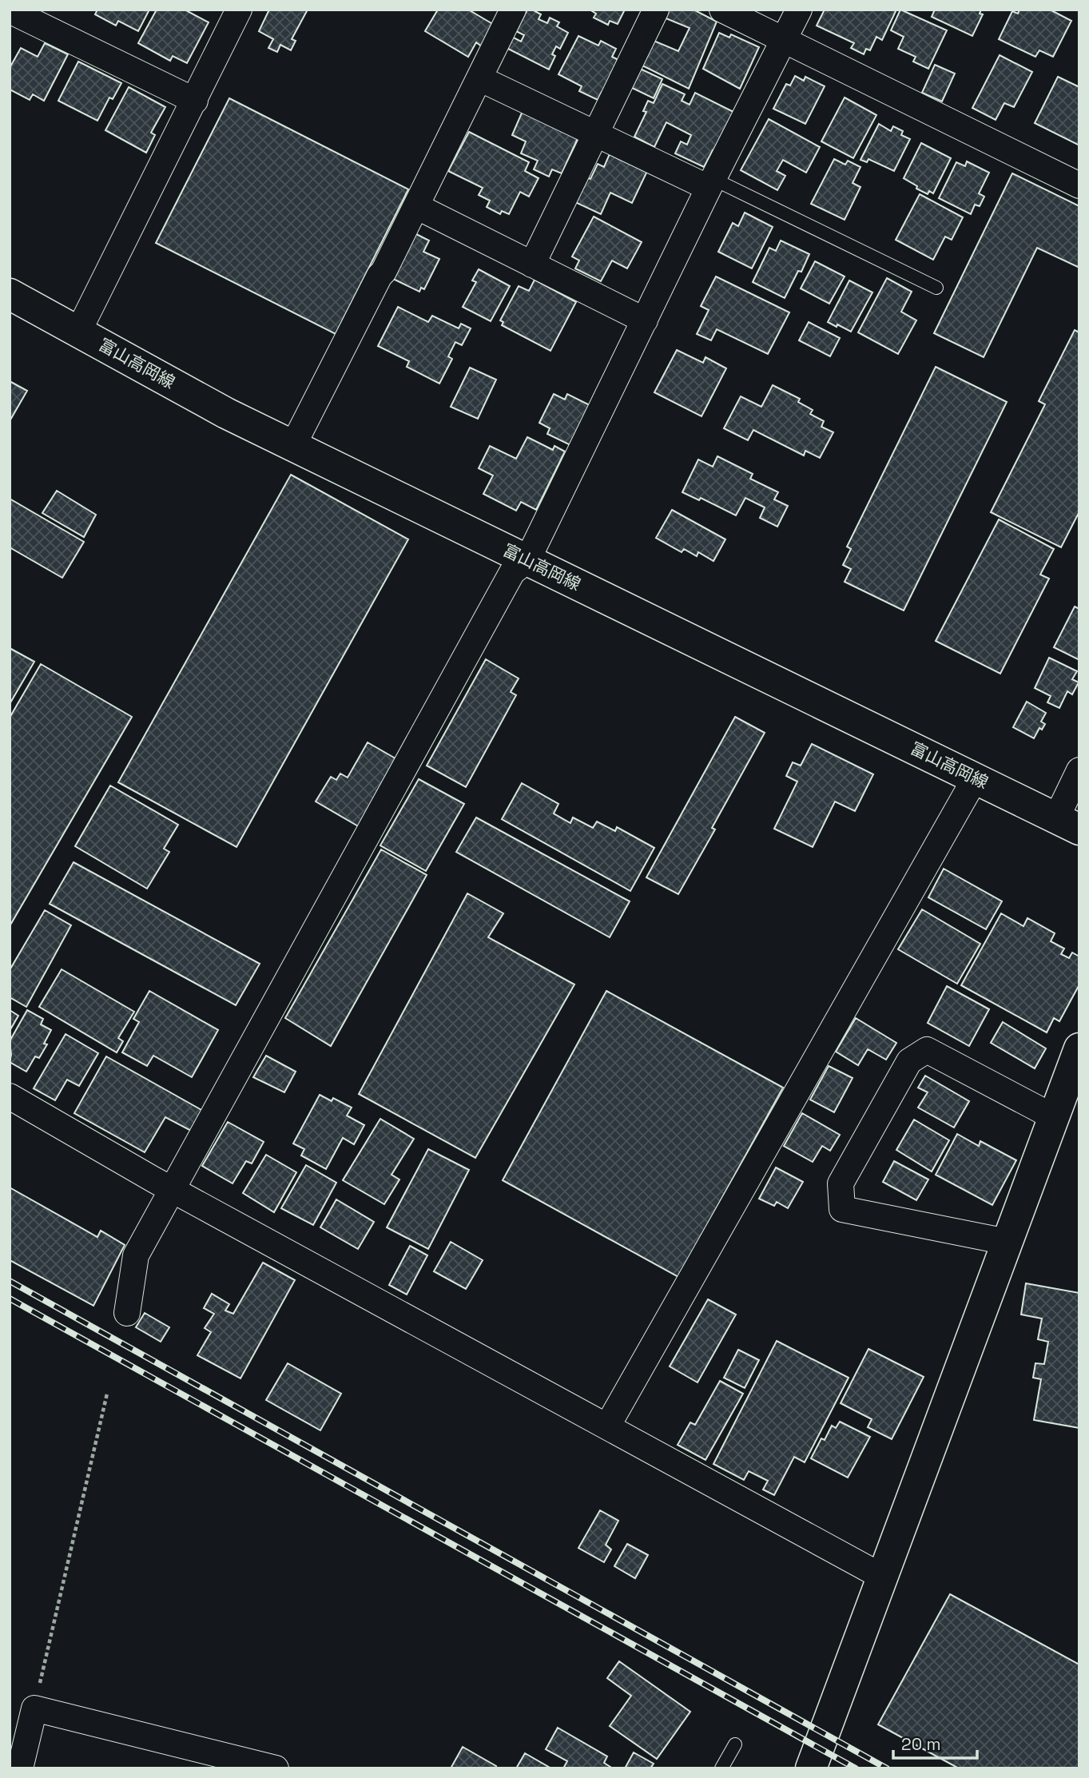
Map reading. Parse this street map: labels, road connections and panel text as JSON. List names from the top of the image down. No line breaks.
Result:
{"streets":{"main road":["富山高岡線"]},"scale_bar":"20 m"}
